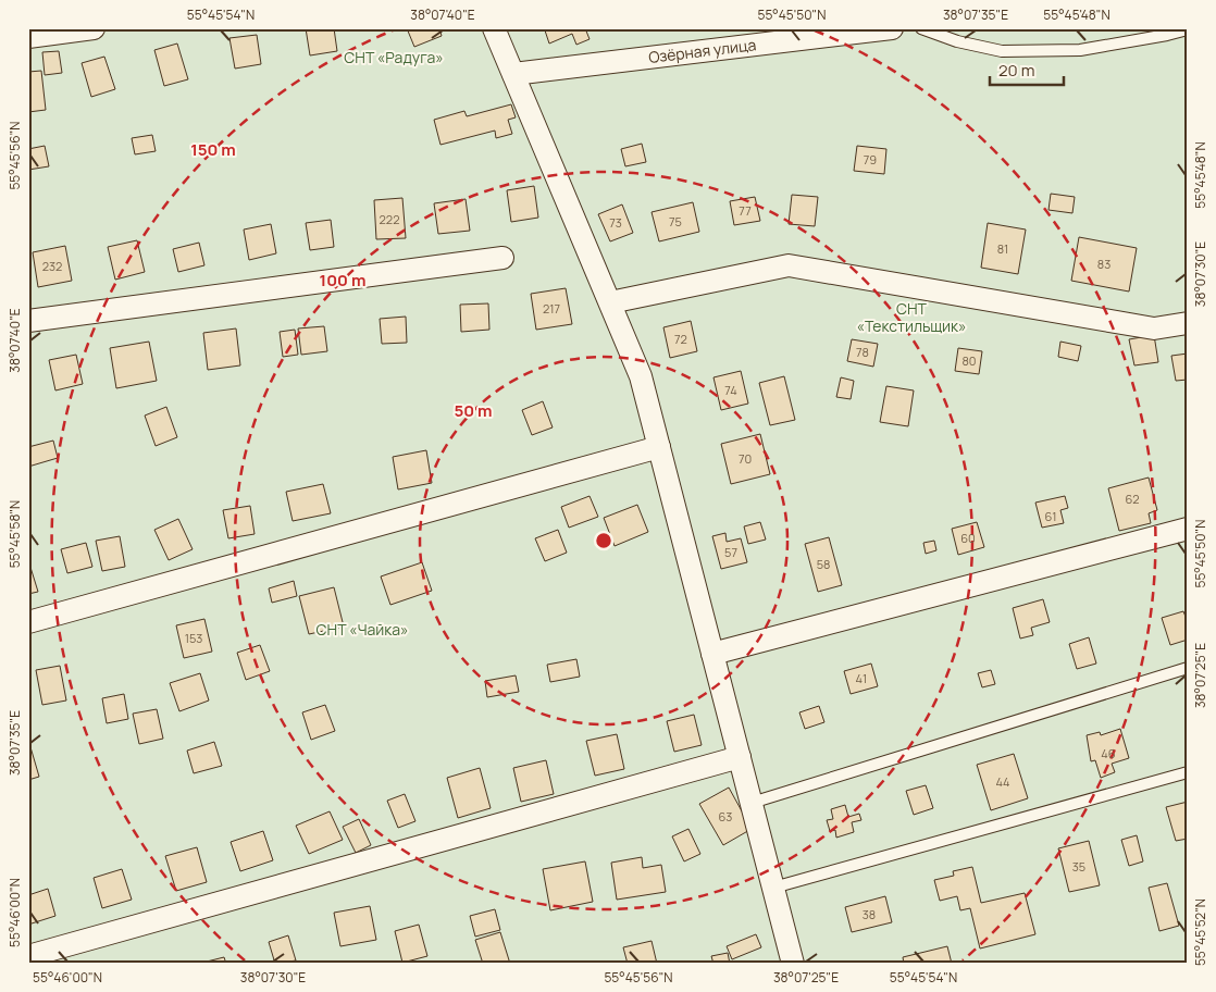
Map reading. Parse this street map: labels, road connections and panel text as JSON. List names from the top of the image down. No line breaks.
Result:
{"streets":{"street":["Озёрная улица"]},"parks":["СНТ «Радуга»","СНТ «Текстильщик»","СНТ «Чайка»"],"house_numbers":["79","77","222","75","73","81","83","232","217","72","78","80","74","70","62","61","60","57","58","153","41","46","44","63","35","38"],"scale_bar":"20 m","coordinates":["55°45'54\"N","38°07'40\"E","55°45'50\"N","38°07'35\"E","55°45'48\"N","55°45'56\"N","38°07'30\"E","55°45'58\"N","38°07'25\"E","55°46'00\"N","55°45'52\"N"],"rings":["150 m","100 m","50 m"]}
